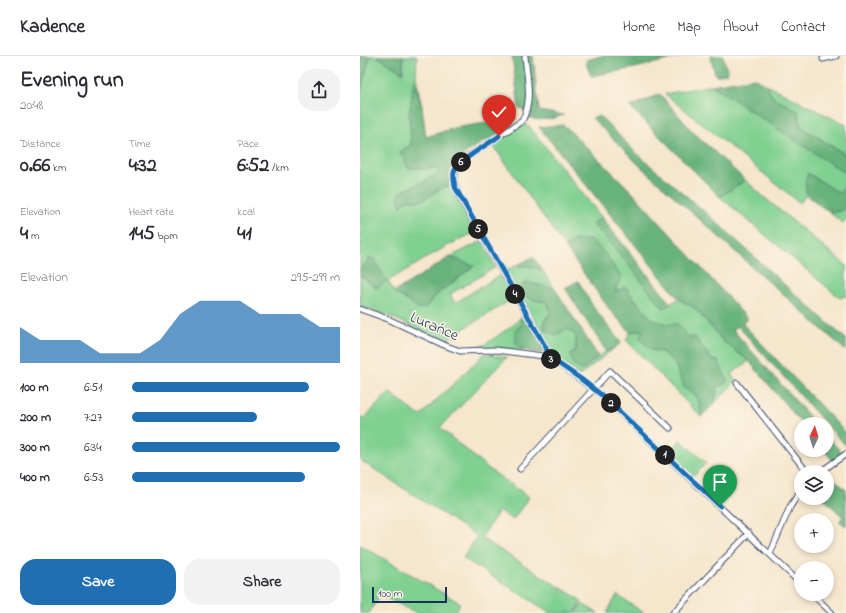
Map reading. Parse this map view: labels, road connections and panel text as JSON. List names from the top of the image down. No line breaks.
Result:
{"streets":{"street":["Lurańce"]},"scale_bar":"100 m","north":"top","page":{"header":"Kadence","nav":["Home","Map","About","Contact"],"heading":["Evening run","20:48"],"stats":[["Distance","0.66 km"],["Time","4:32"],["Pace","6:52 /km"],["Elevation","4 m"],["Heart rate","145 bpm"],["kcal","41"]],"pins":["6","5","4","3","2","1"],"chart":["Elevation","295–299 m"],"list":[{"name":"100 m","note":"6:51"},{"name":"200 m","note":"7:27"},{"name":"300 m","note":"6:34"},{"name":"400 m","note":"6:53"}],"map_buttons":["+","−"],"buttons":["Save","Share"],"scale":"100 m"}}
